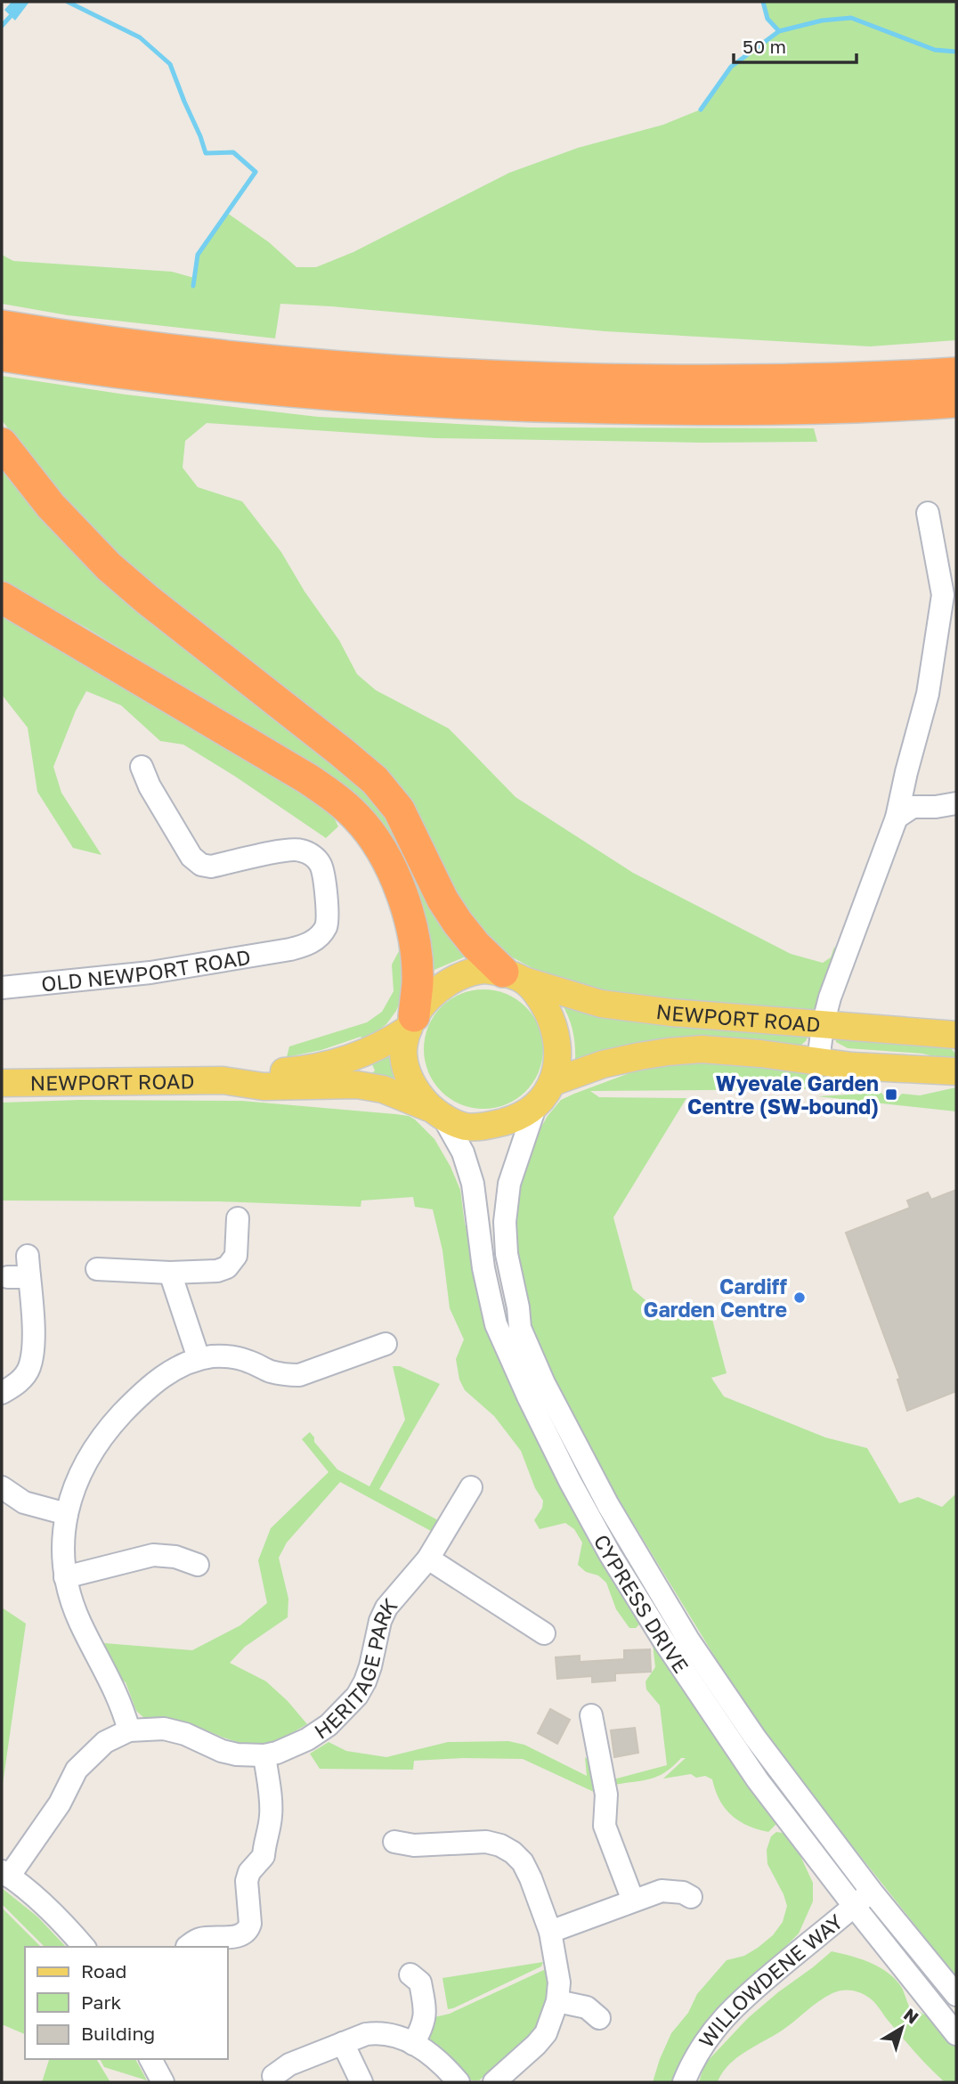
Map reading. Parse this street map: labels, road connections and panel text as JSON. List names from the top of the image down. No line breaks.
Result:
{"streets":{"main road":["NEWPORT ROAD"],"street":["OLD NEWPORT ROAD","CYPRESS DRIVE","HERITAGE PARK","WILLOWDENE WAY"]},"crossings":[["NEWPORT ROAD","CYPRESS DRIVE"],["CYPRESS DRIVE","WILLOWDENE WAY"]],"places":{"transit":["Wyevale Garden Centre (SW-bound)"],"other":["Cardiff Garden Centre"]},"legend":["Road","Park","Building"],"scale_bar":"50 m","north":"top right"}
